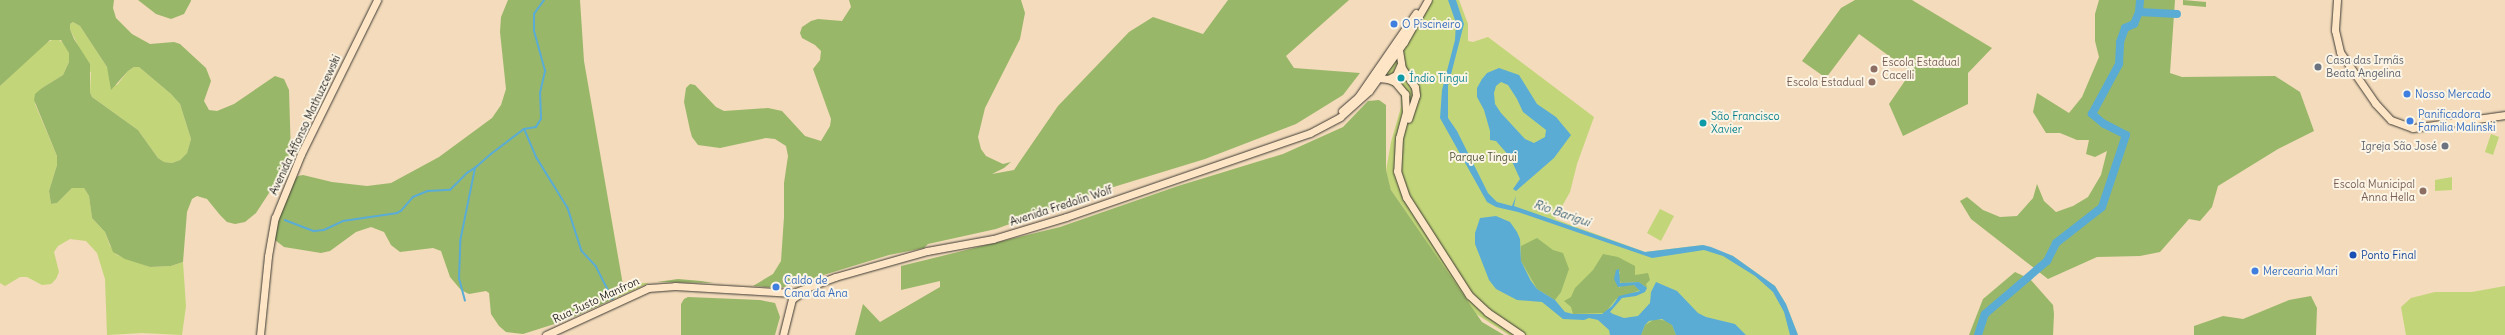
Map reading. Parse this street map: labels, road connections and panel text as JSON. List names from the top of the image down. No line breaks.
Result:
{"streets":{"street":["Avenida Affonso Mathuzcewski","Avenida Fredolin Wolf","Rua Justo Manfron"]},"crossings":[["Avenida Fredolin Wolf","Rua Justo Manfron"]],"water":["Rio Barigui"],"parks":["Parque Tingui"],"places":["O Piscineiro","Casa das Irmãs Beata Angelina","Escola Estadual Cacelli","Índio Tingui","Escola Estadual","Nosso Mercado","Panificadora Familia Malinski","São Francisco Xavier","Igreja São José","Escola Municipal Anna Hella","Ponto Final","Mercearia Mari","Caldo de Cana da Ana"]}
